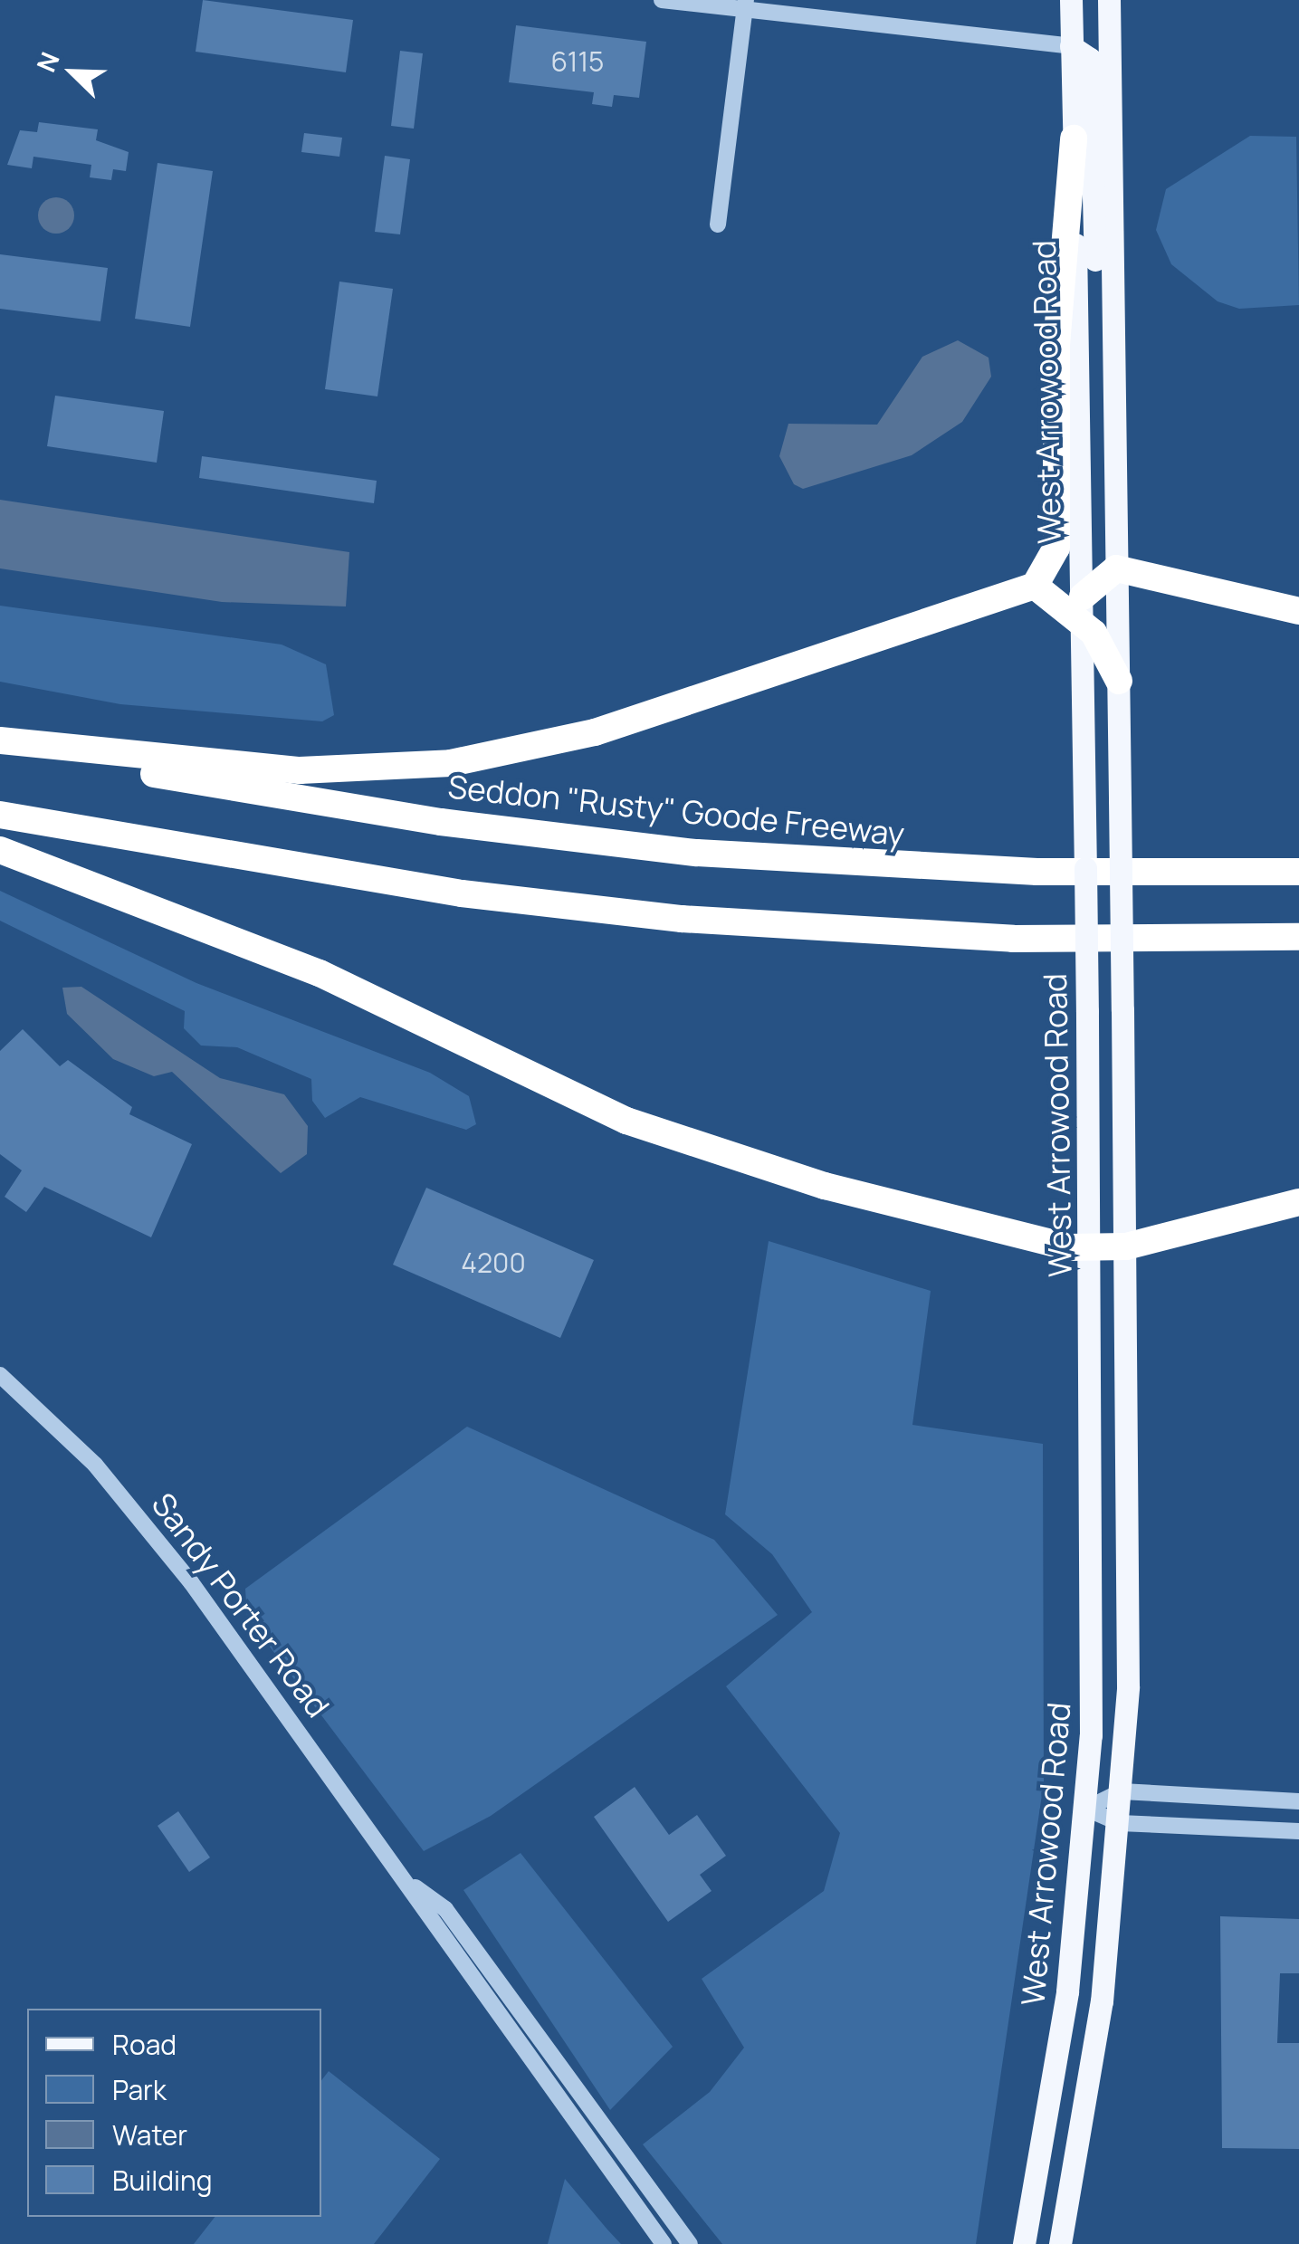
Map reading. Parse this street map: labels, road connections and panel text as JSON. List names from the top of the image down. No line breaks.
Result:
{"streets":{"highway":["Seddon \"Rusty\" Goode Freeway"],"main road":["West Arrowood Road"],"street":["Sandy Porter Road"]},"house_numbers":["6115","4200"],"legend":["Road","Park","Water","Building"],"north":"top left"}
